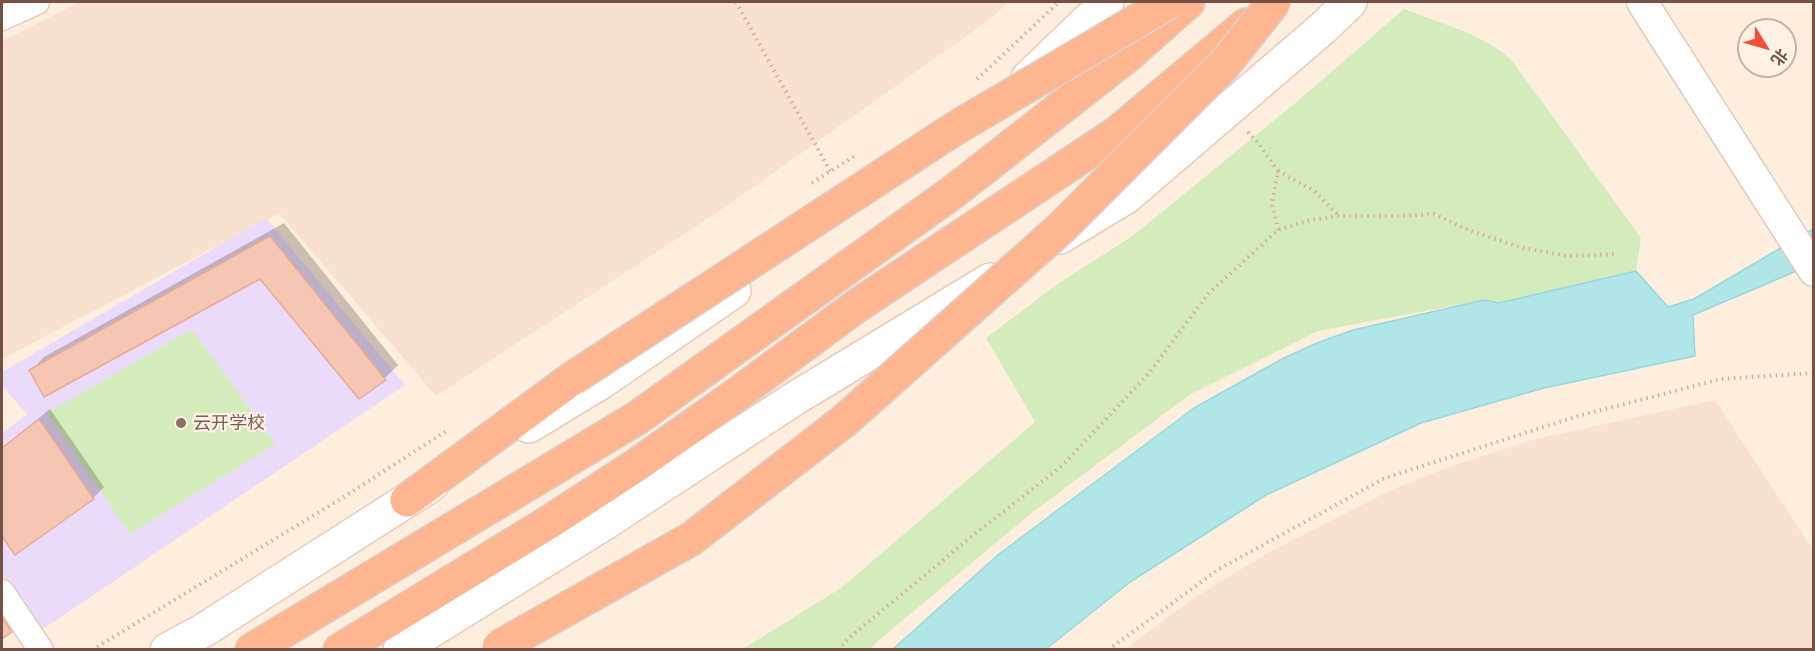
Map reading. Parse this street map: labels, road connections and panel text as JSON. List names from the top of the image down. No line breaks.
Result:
{"places":["云开学校"],"north":"bottom right"}
